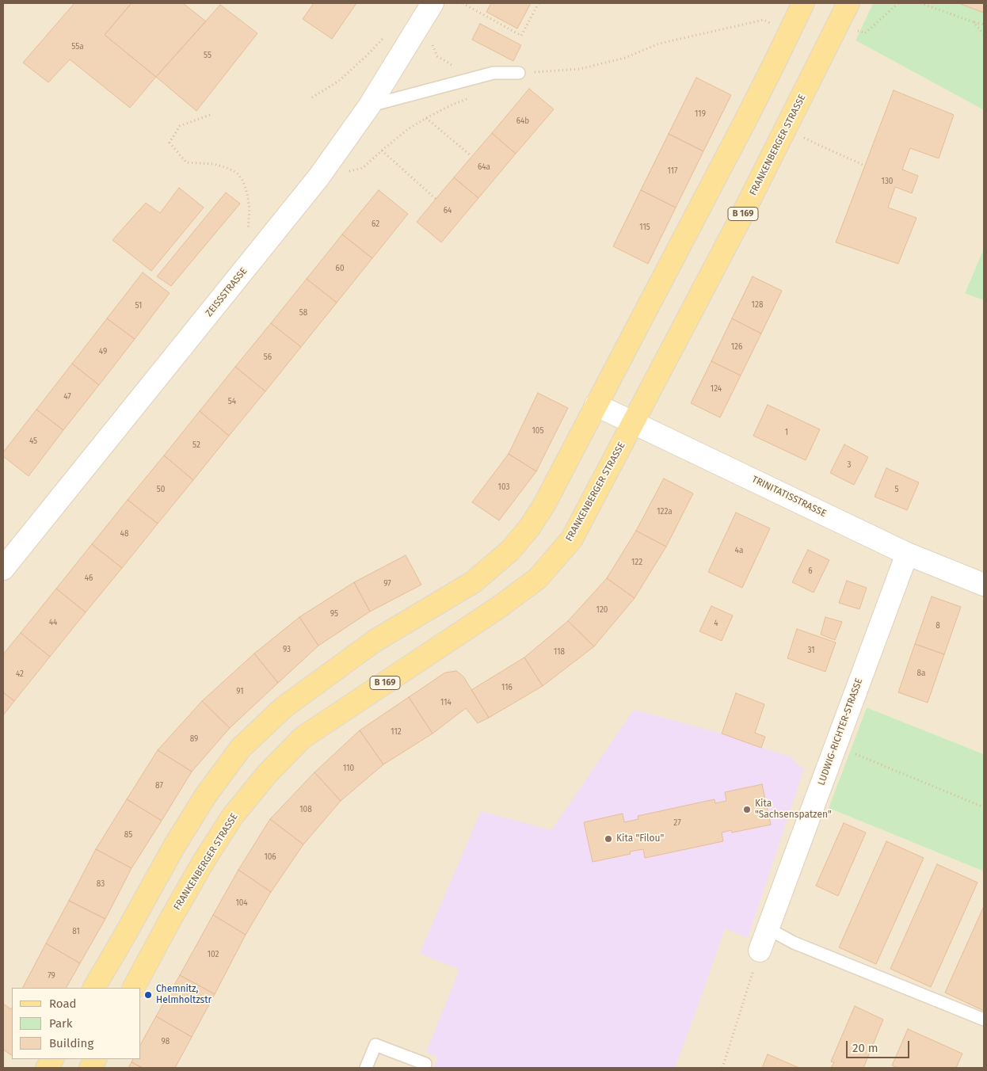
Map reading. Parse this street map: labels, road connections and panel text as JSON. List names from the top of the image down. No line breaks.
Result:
{"streets":{"main road":["FRANKENBERGER STRASSE","B 169"],"street":["ZEISSSTRASSE","TRINITATISSTRASSE","LUDWIG-RICHTER-STRASSE"]},"crossings":[["FRANKENBERGER STRASSE","TRINITATISSTRASSE"],["TRINITATISSTRASSE","LUDWIG-RICHTER-STRASSE"]],"places":["Kita \"Sachsenspatzen\"","Kita \"Filou\"","Chemnitz, Helmholtzstr"],"house_numbers":["55a","55","119","64b","64a","117","130","64","62","115","60","128","51","58","126","49","56","124","47","54","105","1","45","52","3","103","50","5","122a","48","4a","122","6","46","97","120","95","44","4","8","93","31","118","8a","42","116","91","114","112","89","110","87","108","27","85","106","83","104","81","102","79","98"],"legend":["Road","Park","Building"],"scale_bar":"20 m"}
